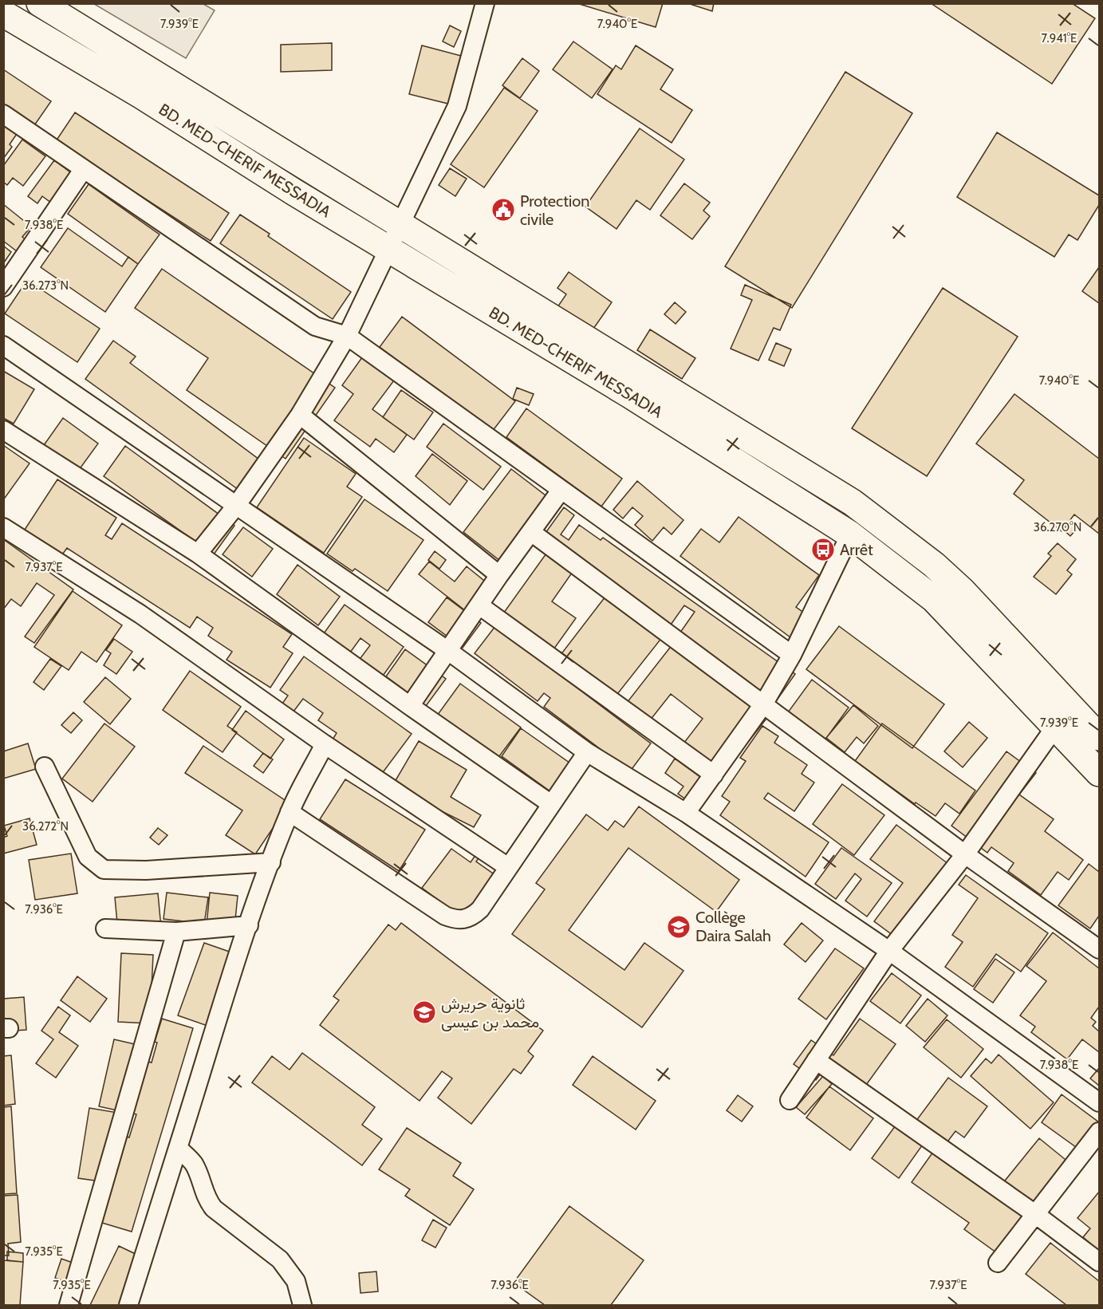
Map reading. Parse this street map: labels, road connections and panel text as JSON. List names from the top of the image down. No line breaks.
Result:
{"streets":{"highway":["BD. MED-CHERIF MESSADIA"]},"places":{"public building":["Protection civile"],"bus stop":["Arrêt"],"school or university":["Collège Daira Salah","ثانوية حريرش محمد بن عيسى"]},"coordinates":["7.939°E","7.940°E","7.941°E","7.938°E","36.273°N","36.270°N","7.937°E","36.272°N","7.936°E","7.935°E"]}
